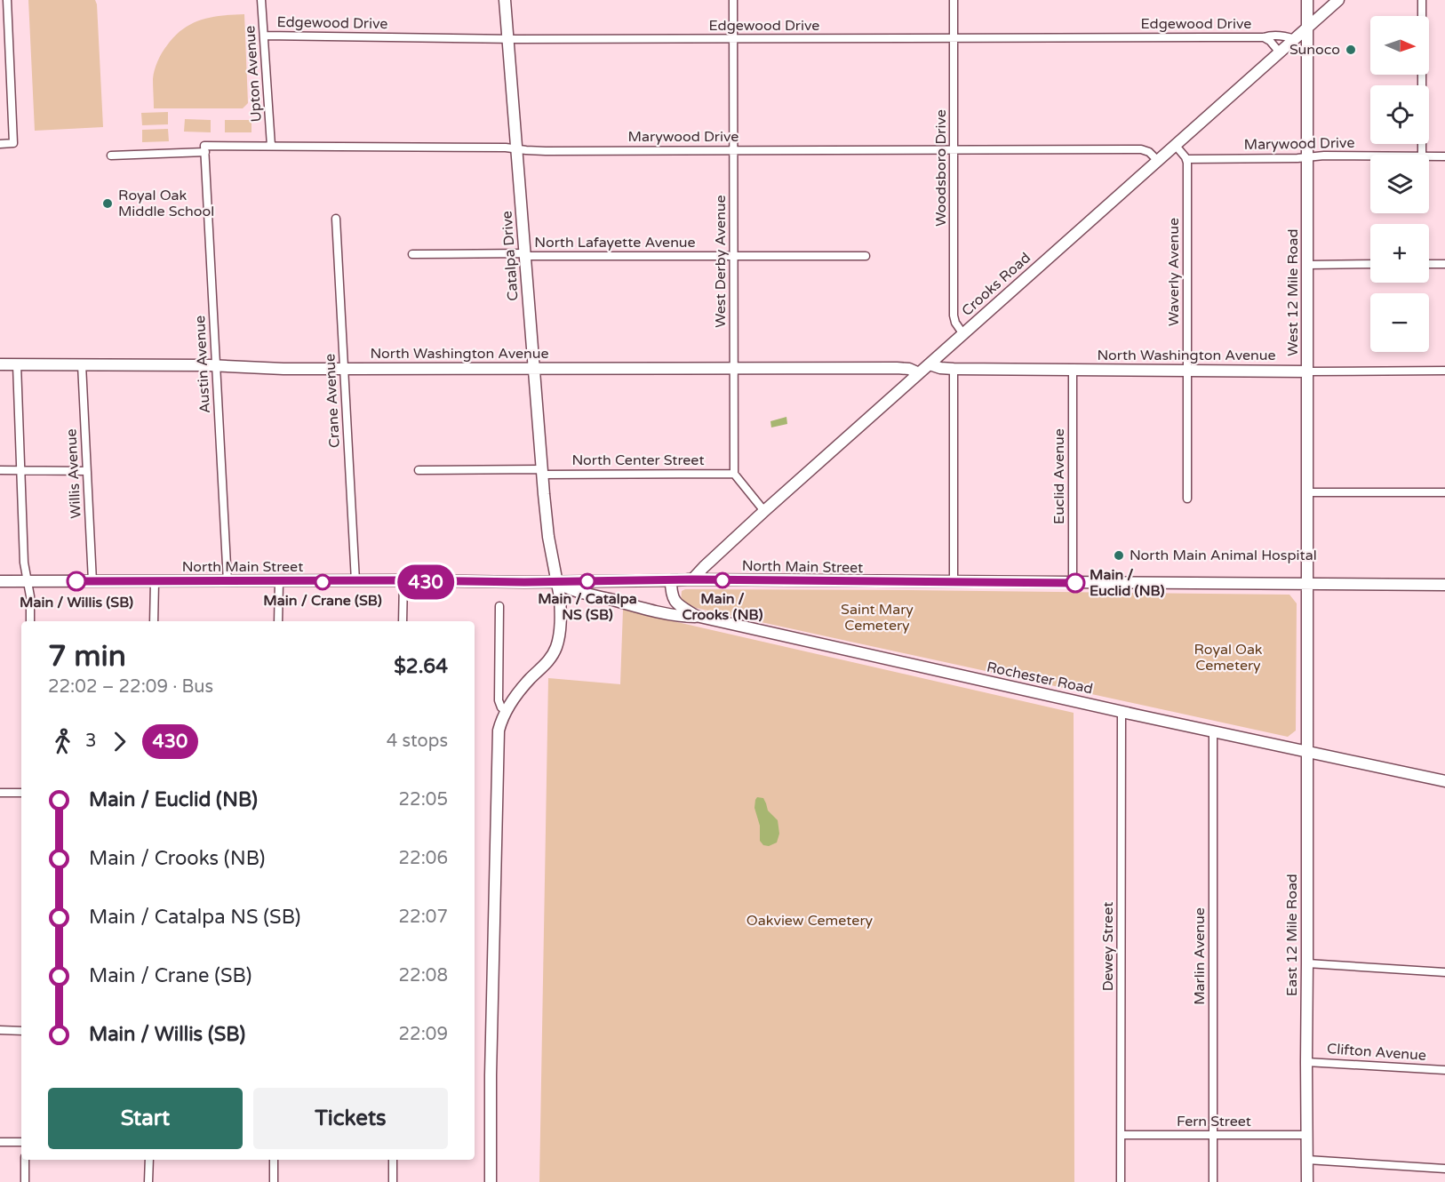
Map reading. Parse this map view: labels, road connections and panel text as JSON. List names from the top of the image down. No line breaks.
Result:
{"streets":{"main road":["Catalpa Drive","Crooks Road","West 12 Mile Road","North Washington Avenue","North Main Street","Rochester Road","East 12 Mile Road"],"street":["Edgewood Drive","Upton Avenue","Marywood Drive","Woodsboro Drive","North Lafayette Avenue","West Derby Avenue","Waverly Avenue","Austin Avenue","Crane Avenue","North Center Street","Willis Avenue","Euclid Avenue","Dewey Street","Marlin Avenue","Clifton Avenue","Fern Street"]},"crossings":[["Edgewood Drive","Upton Avenue"],["Edgewood Drive","Woodsboro Drive"],["Edgewood Drive","Catalpa Drive"],["Edgewood Drive","West Derby Avenue"],["Edgewood Drive","Crooks Road"],["Upton Avenue","Marywood Drive"],["Marywood Drive","Woodsboro Drive"],["Marywood Drive","Catalpa Drive"],["Marywood Drive","West Derby Avenue"],["Marywood Drive","Waverly Avenue"],["Marywood Drive","Crooks Road"],["Marywood Drive","West 12 Mile Road"],["Marywood Drive","Austin Avenue"],["Woodsboro Drive","Crooks Road"],["North Lafayette Avenue","Catalpa Drive"],["North Lafayette Avenue","West Derby Avenue"],["Catalpa Drive","North Washington Avenue"],["Catalpa Drive","North Center Street"],["Catalpa Drive","North Main Street"],["West Derby Avenue","North Washington Avenue"],["West Derby Avenue","North Center Street"],["Waverly Avenue","North Washington Avenue"],["Crooks Road","West 12 Mile Road"],["Crooks Road","North Washington Avenue"],["Crooks Road","North Main Street"],["West 12 Mile Road","North Washington Avenue"],["West 12 Mile Road","North Main Street"],["West 12 Mile Road","East 12 Mile Road"],["North Washington Avenue","Austin Avenue"],["North Washington Avenue","Crane Avenue"],["North Washington Avenue","Willis Avenue"],["North Washington Avenue","Euclid Avenue"],["Austin Avenue","North Main Street"],["Crane Avenue","North Main Street"],["Willis Avenue","North Main Street"],["Euclid Avenue","North Main Street"],["North Main Street","Rochester Road"],["North Main Street","East 12 Mile Road"],["Rochester Road","East 12 Mile Road"],["Rochester Road","Dewey Street"],["Rochester Road","Marlin Avenue"],["East 12 Mile Road","Clifton Avenue"],["East 12 Mile Road","Fern Street"],["Dewey Street","Fern Street"],["Marlin Avenue","Fern Street"]],"parks":["Saint Mary Cemetery","Royal Oak Cemetery","Oakview Cemetery"],"places":["Sunoco","Royal Oak Middle School","North Main Animal Hospital","Main / Crooks (NB)","Main / Willis (SB)","Main / Catalpa NS (SB)","Main / Crane (SB)","Main / Euclid (NB)"],"lines":["bus line 430"],"north":"right","page":{"on_map":"430","map_buttons":["+","−"],"heading":["7 min","22:02 – 22:09 · Bus","$2.64"],"legs":["3","430","4 stops"],"list":[{"name":"Main / Euclid (NB)","value":"22:05"},{"name":"Main / Crooks (NB)","value":"22:06"},{"name":"Main / Catalpa NS (SB)","value":"22:07"},{"name":"Main / Crane (SB)","value":"22:08"},{"name":"Main / Willis (SB)","value":"22:09"}],"buttons":["Start","Tickets"]}}
